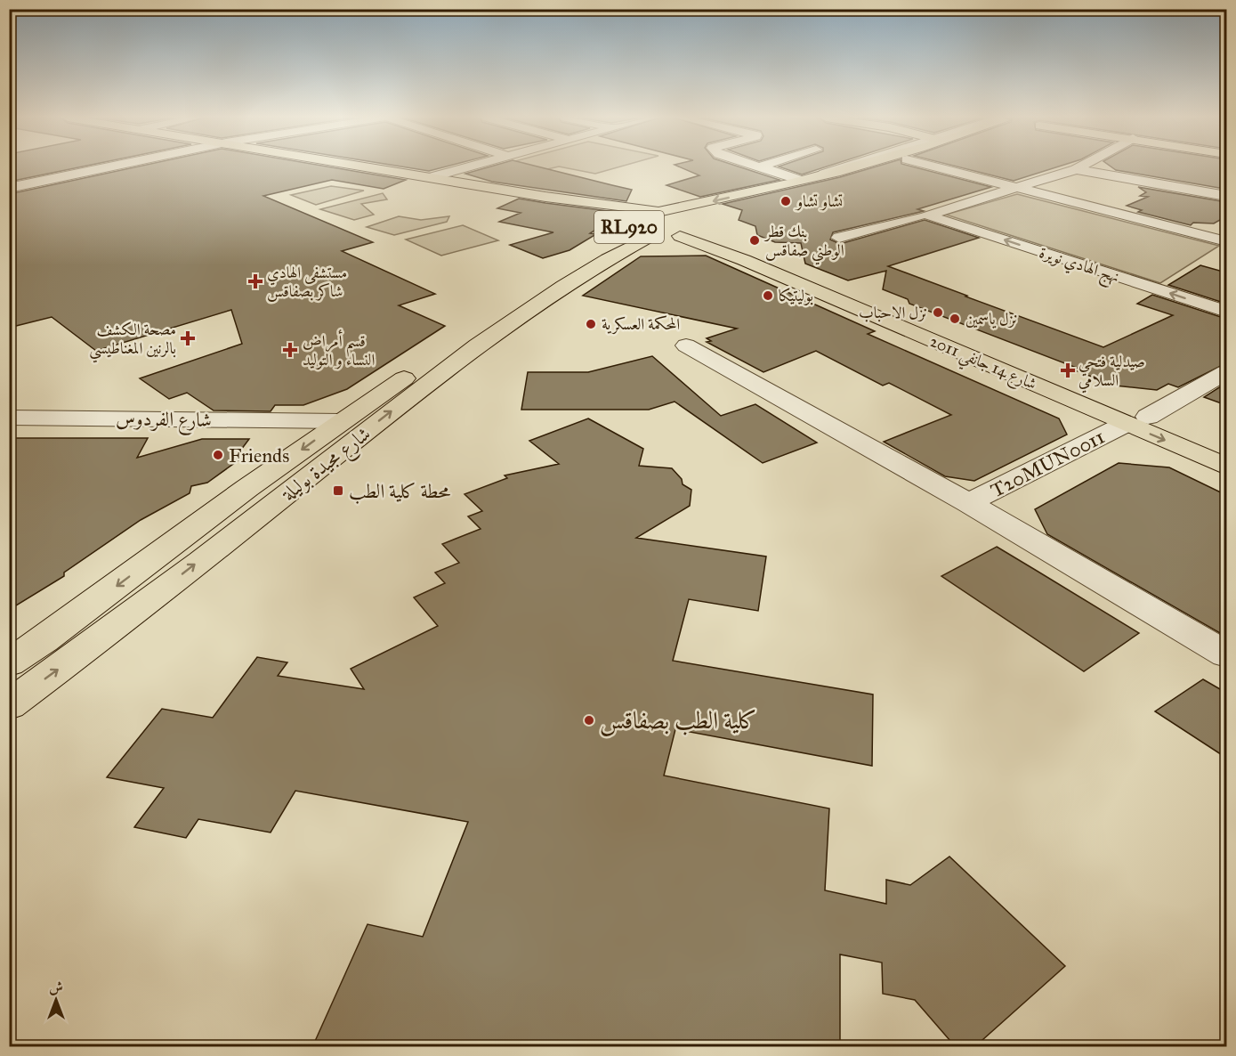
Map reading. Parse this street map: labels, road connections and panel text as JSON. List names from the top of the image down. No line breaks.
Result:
{"streets":{"main road":["RL920","شارع 14 جانفي 2011","شارع مجيدة بوليلة"],"street":["نهج الهادي نويرة","شارع الفردوس","T20MUN0011"]},"crossings":[["RL920","شارع 14 جانفي 2011"],["RL920","شارع مجيدة بوليلة"],["شارع 14 جانفي 2011","T20MUN0011"],["شارع الفردوس","شارع مجيدة بوليلة"]],"places":{"other":["تشاو تشاو","بنك قطر الوطني صفاقس","بوليتيكا","نزل الاحباب","نزل ياسمين","المحكمة العسكرية","Friends","كلية الطب بصفاقس"],"health":["مستشفى الهادي شاكر بصفاقس","مصحة الكشف بالرنين المغناطيسي","قسم أمراض النساء و التوليد","صيدلية فتحي السلامي"],"transit":["محطة كلية الطب"]},"north":"top"}
